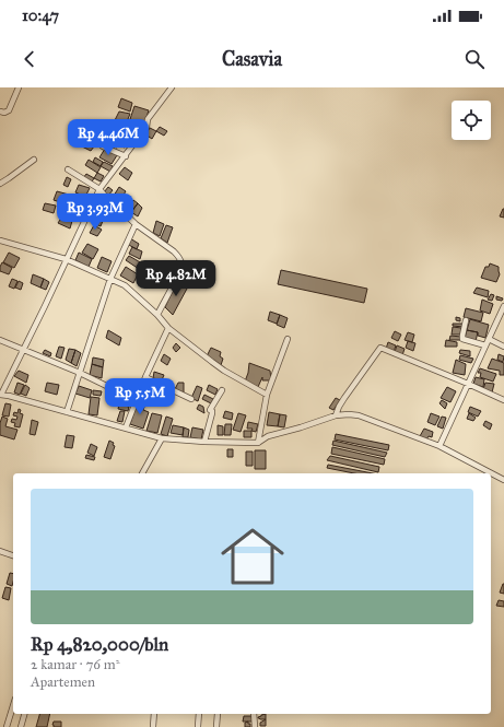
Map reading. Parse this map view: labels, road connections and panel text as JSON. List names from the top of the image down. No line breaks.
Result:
{"page":{"status":"10:47","header":"Casavia","price":["Rp 4.46M","Rp 3.93M","Rp 4.82M","Rp 5.5M"],"list":[{"name":"Rp 4,820,000/bln","note":"2 kamar · 76 m² · Apartemen"}]}}
